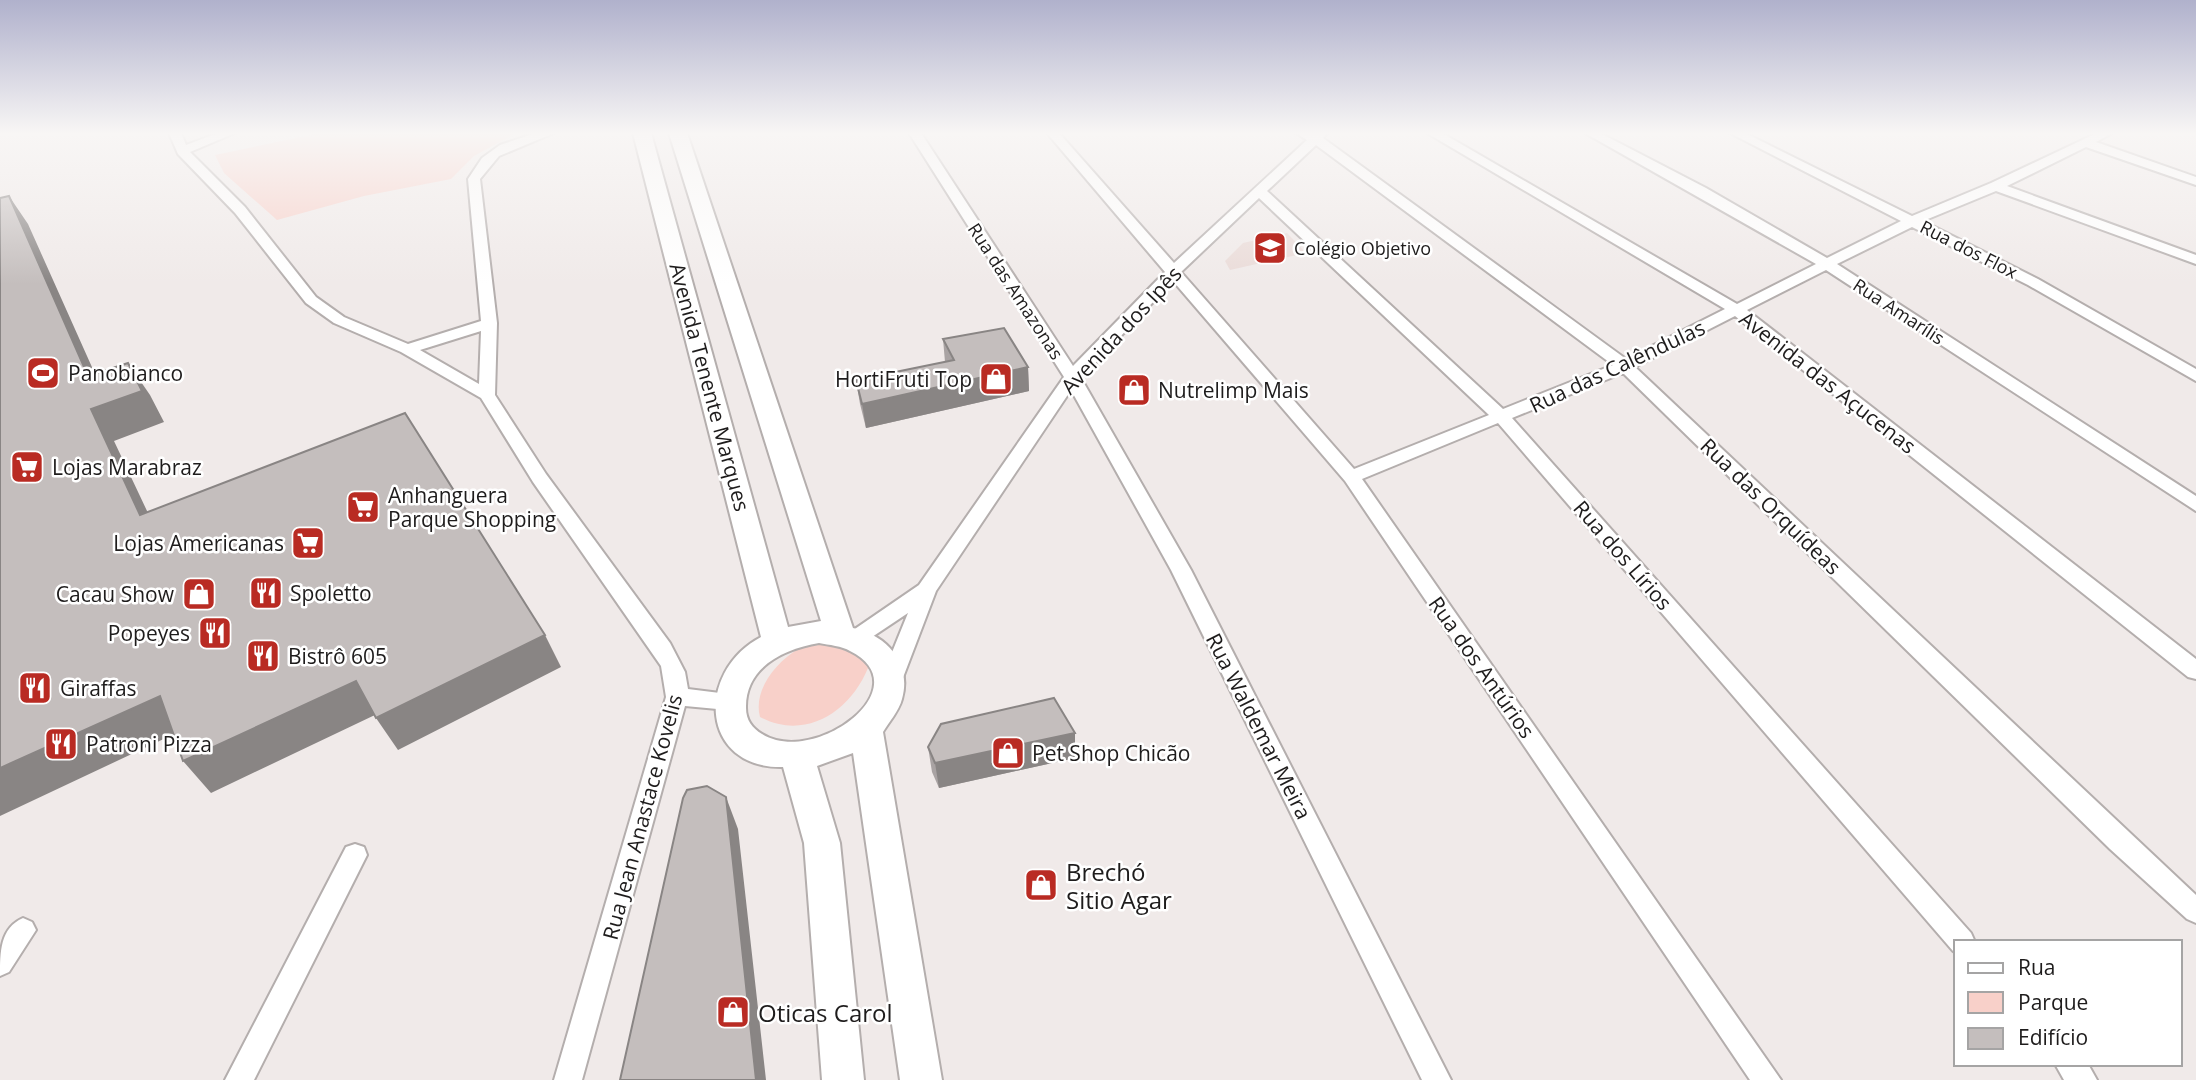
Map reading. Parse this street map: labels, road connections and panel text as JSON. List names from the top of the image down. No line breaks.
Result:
{"streets":{"main road":["Avenida Tenente Marques"],"street":["Rua dos Flox","Rua das Amazonas","Rua Amarílis","Avenida dos Ipês","Rua das Calêndulas","Avenida das Açucenas","Rua das Orquídeas","Rua dos Lírios","Rua dos Antúrios","Rua Waldemar Meira","Rua Jean Anastace Kovelis"]},"crossings":[["Rua dos Flox","Rua das Calêndulas"],["Rua das Amazonas","Avenida dos Ipês"],["Rua das Amazonas","Rua Waldemar Meira"],["Rua Amarílis","Rua das Calêndulas"],["Avenida dos Ipês","Avenida Tenente Marques"],["Avenida dos Ipês","Rua dos Lírios"],["Avenida dos Ipês","Rua dos Antúrios"],["Avenida dos Ipês","Rua Waldemar Meira"],["Rua das Calêndulas","Avenida das Açucenas"],["Rua das Calêndulas","Rua das Orquídeas"],["Rua das Calêndulas","Rua dos Lírios"],["Rua das Calêndulas","Rua dos Antúrios"]],"places":{"school or university":["Colégio Objetivo"],"sports":["Panobianco"],"shop":["HortiFruti Top","Nutrelimp Mais","Cacau Show","Pet Shop Chicão","Brechó Sitio Agar","Oticas Carol"],"supermarket":["Lojas Marabraz","Anhanguera Parque Shopping","Lojas Americanas"],"restaurant":["Spoletto","Popeyes","Bistrô 605","Giraffas","Patroni Pizza"]},"legend":["Rua","Parque","Edifício"]}
